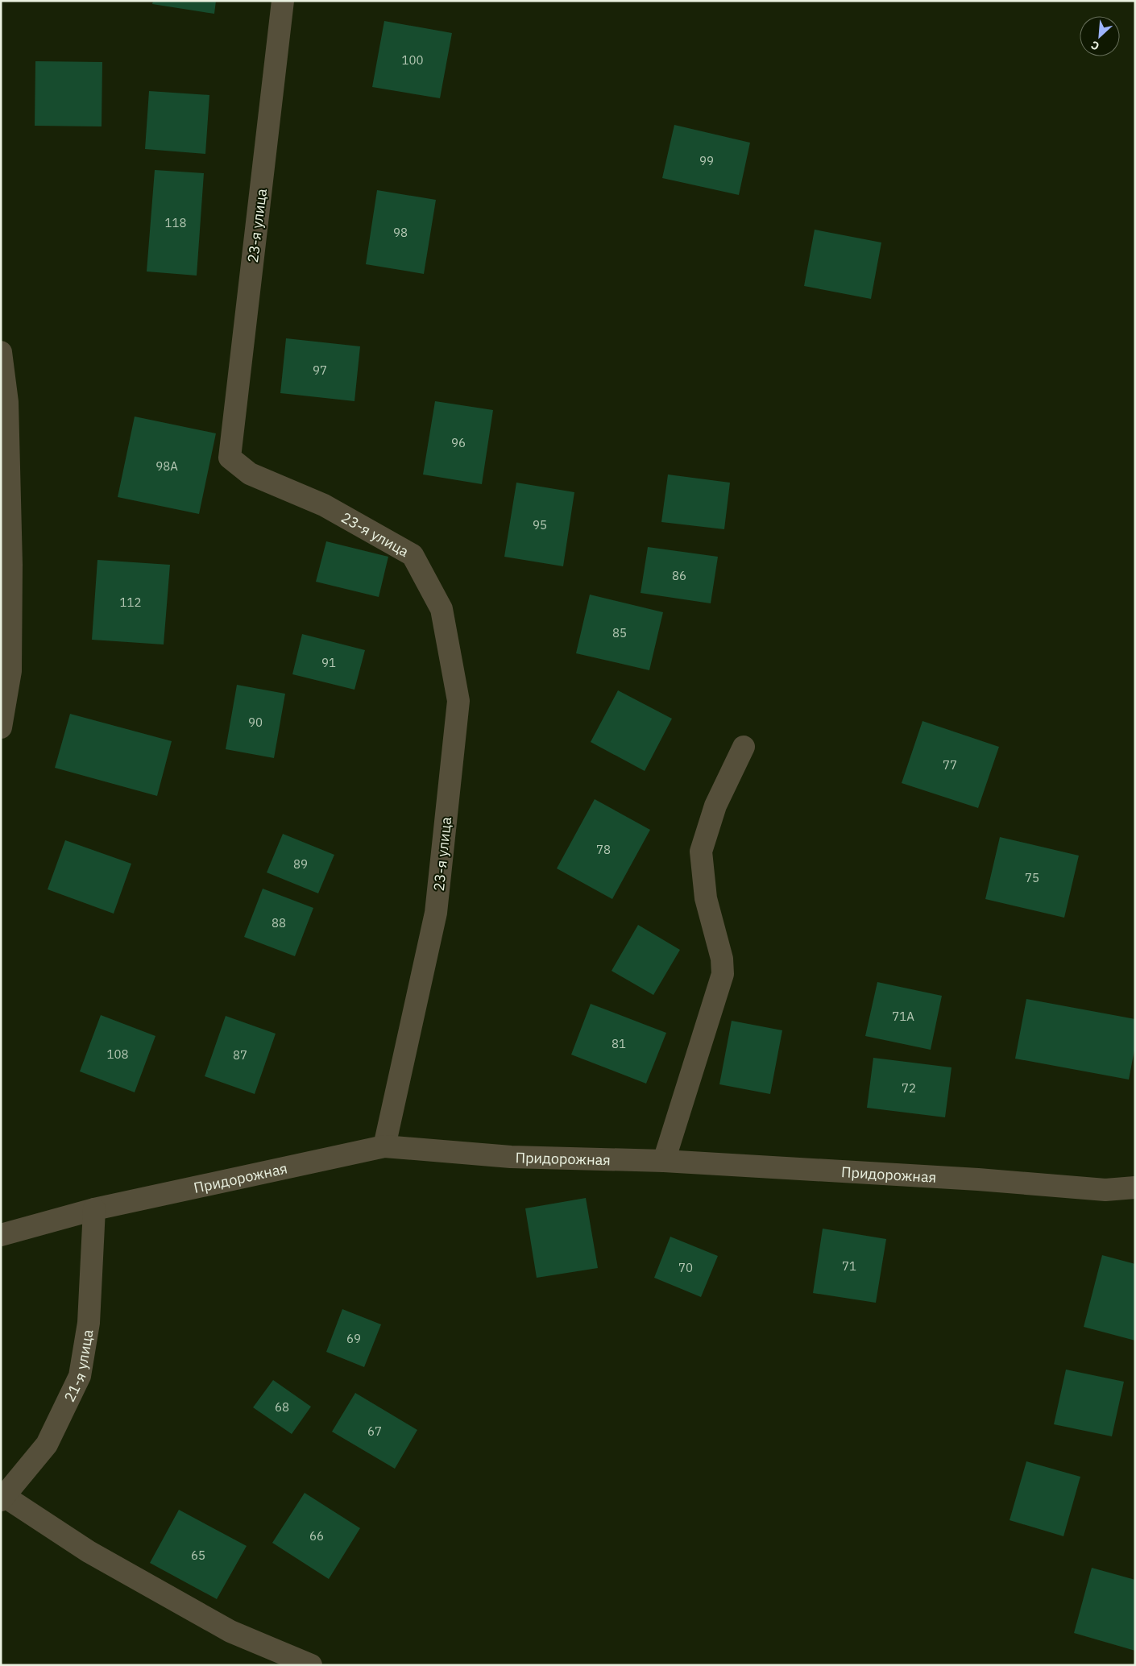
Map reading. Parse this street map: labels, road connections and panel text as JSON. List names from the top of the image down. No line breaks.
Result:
{"streets":{"street":["23-я улица","Придорожная","21-я улица"]},"crossings":[["23-я улица","Придорожная"],["Придорожная","21-я улица"]],"house_numbers":["100","99","118","98","97","96","98А","95","86","112","85","91","90","77","78","89","75","88","71А","81","108","87","72","71","70","69","68","67","66","65"],"north":"bottom left"}
